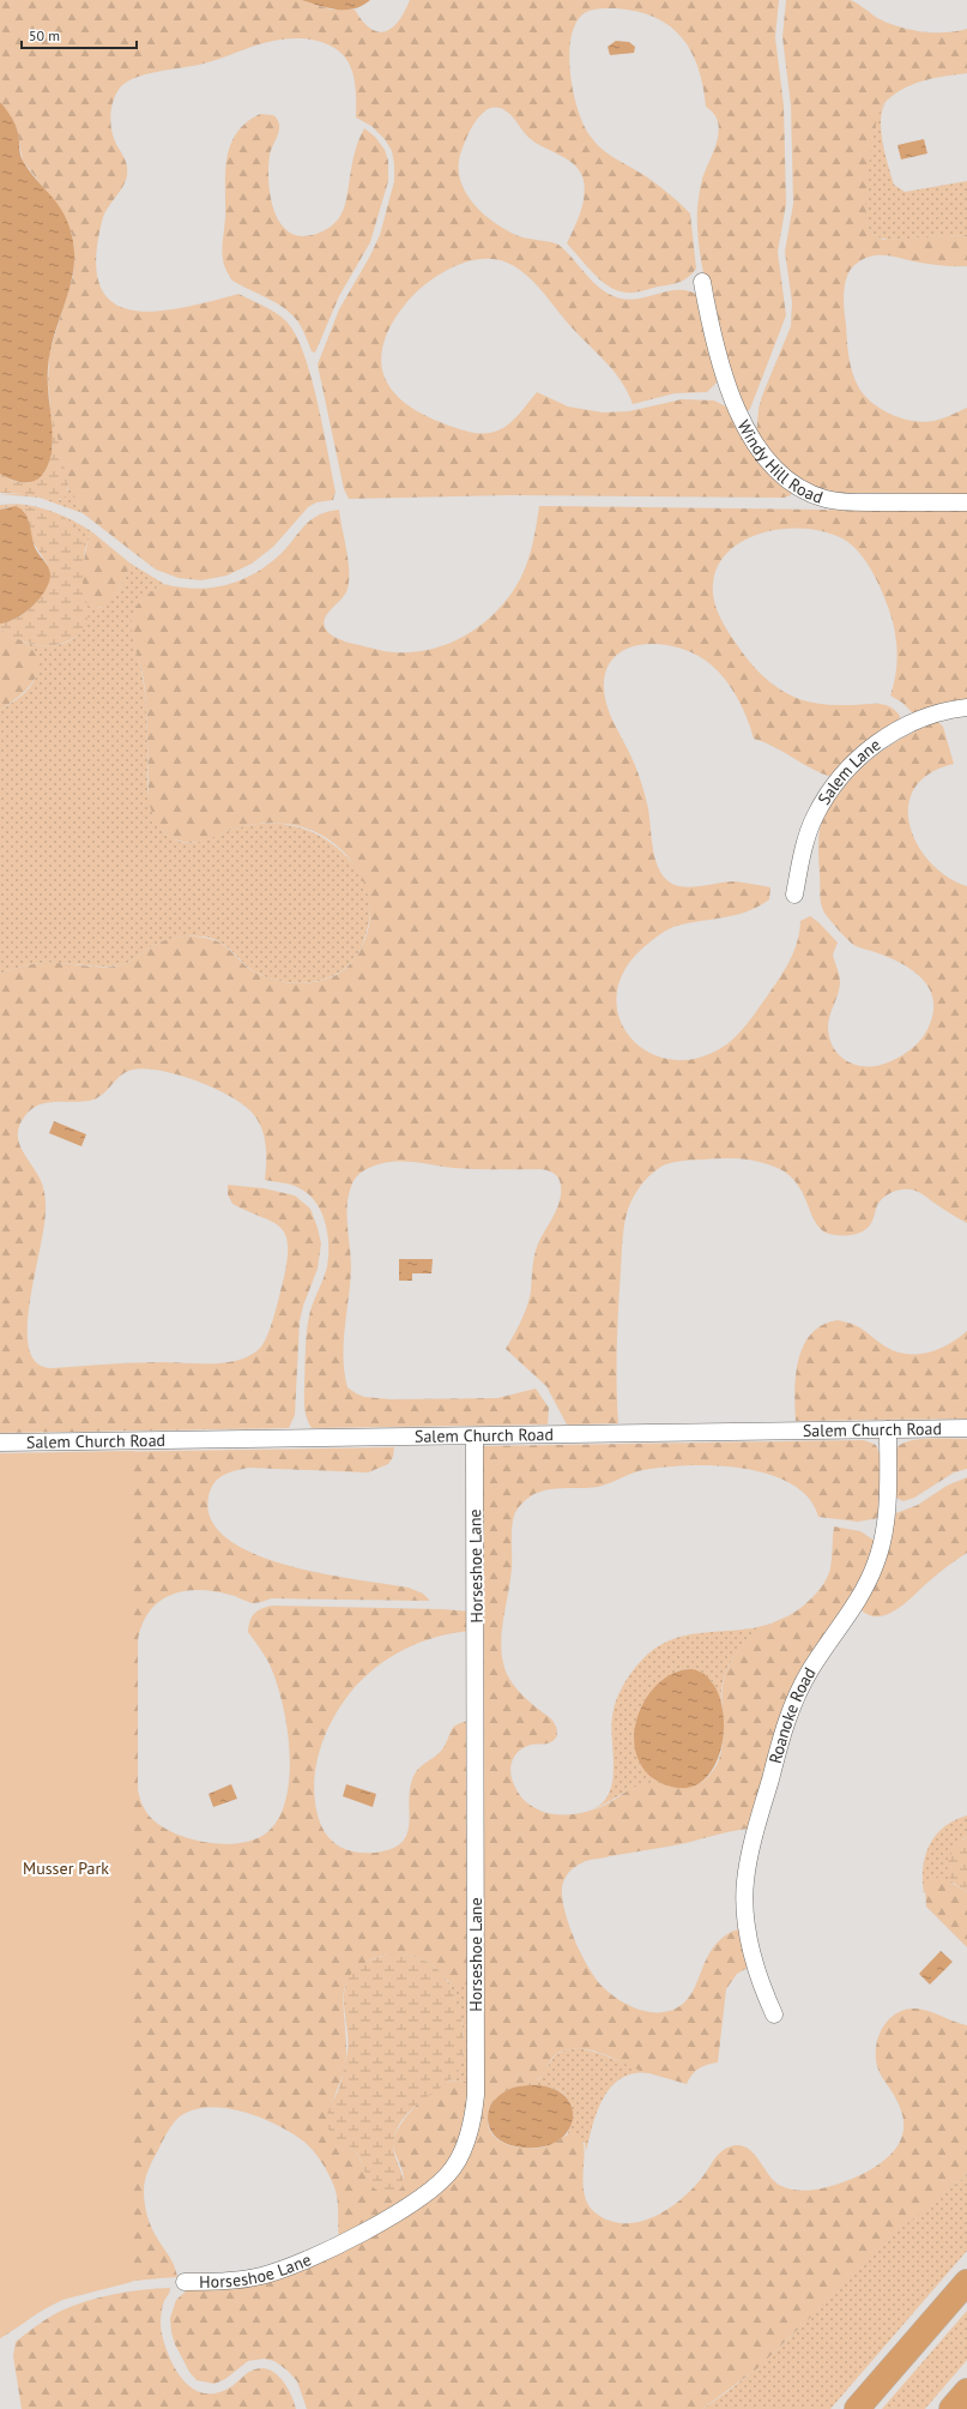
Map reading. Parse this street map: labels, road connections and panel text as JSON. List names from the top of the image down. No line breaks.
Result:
{"streets":{"street":["Windy Hill Road","Salem Lane","Salem Church Road","Horseshoe Lane","Roanoke Road"]},"crossings":[["Salem Church Road","Horseshoe Lane"],["Salem Church Road","Roanoke Road"]],"parks":["Musser Park"],"scale_bar":"50 m"}
